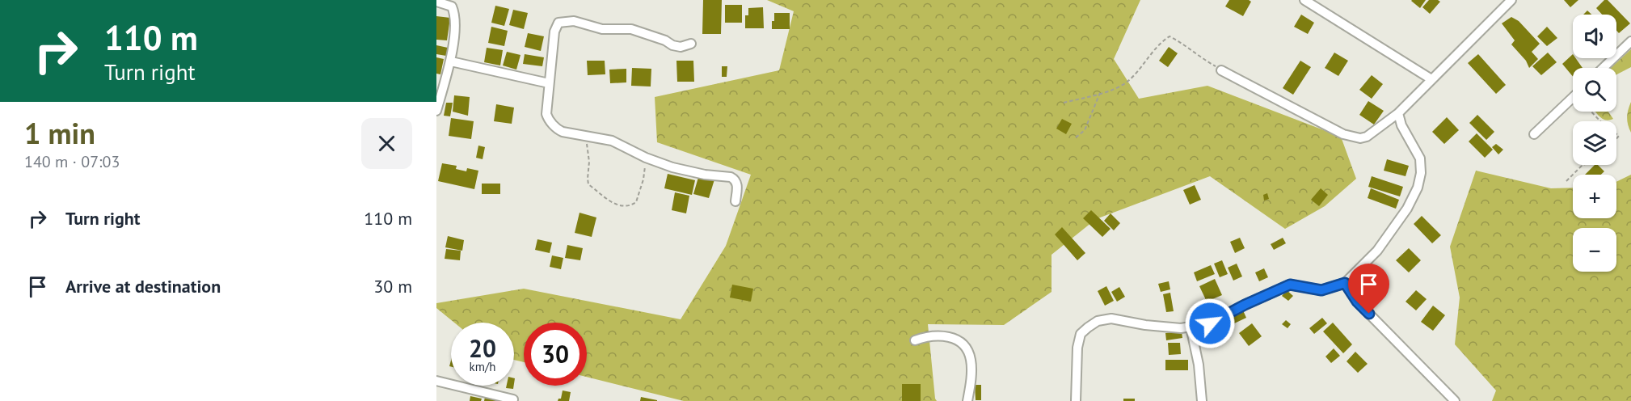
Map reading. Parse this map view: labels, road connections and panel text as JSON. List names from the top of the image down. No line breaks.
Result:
{"page":{"turn":["110 m","Turn right"],"map_buttons":["+","−"],"heading":["1 min","140 m · 07:03"],"list":[{"name":"Turn right","value":"110 m"},{"name":"Arrive at destination","value":"30 m"}],"speed":"20 km/h","limit":"30"}}
